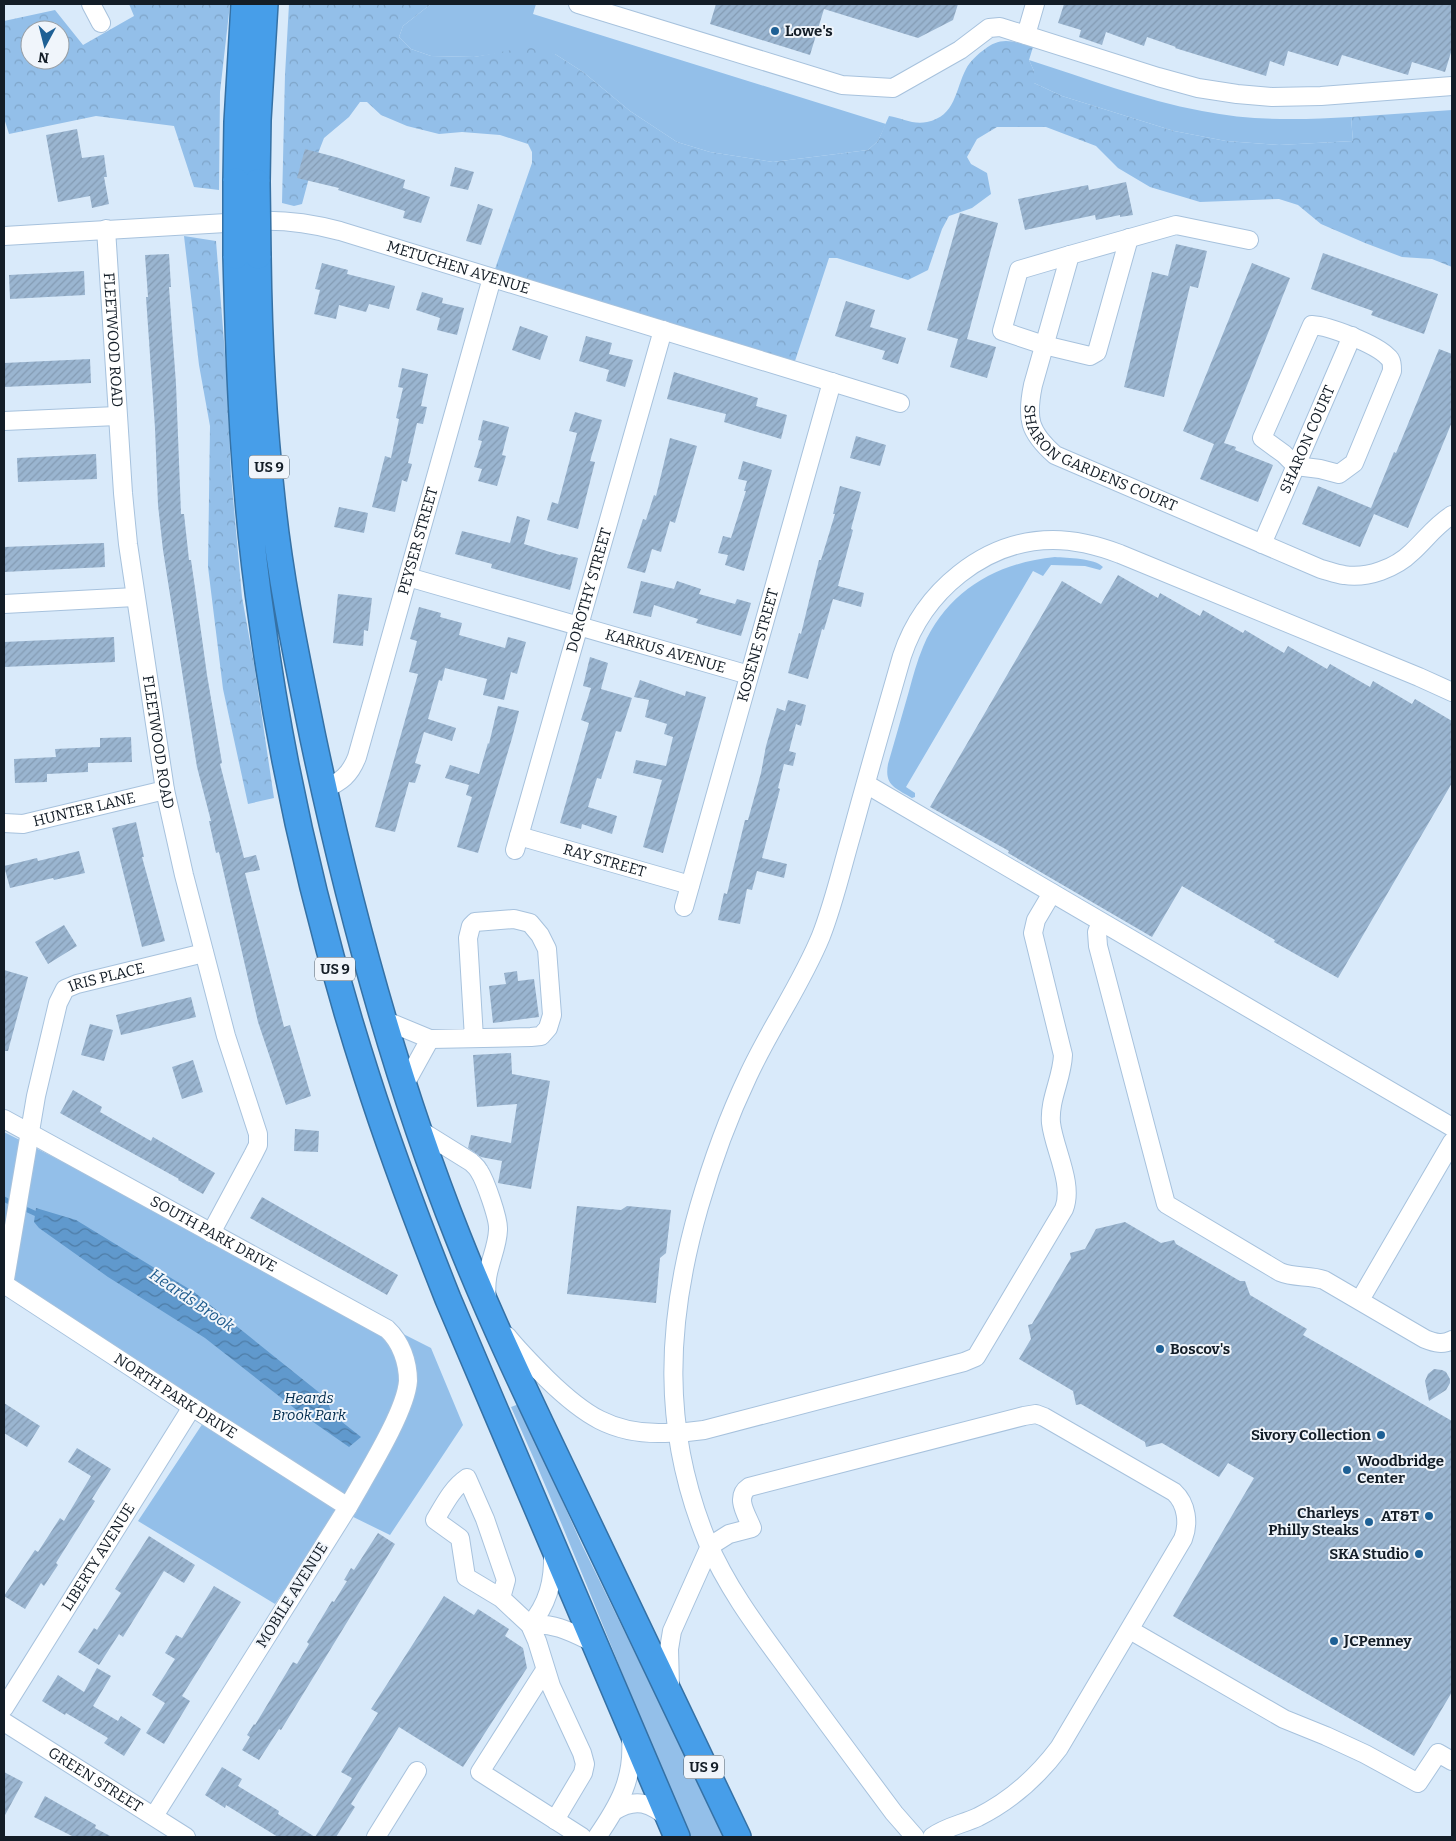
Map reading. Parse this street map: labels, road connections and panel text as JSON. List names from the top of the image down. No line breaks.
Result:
{"streets":{"highway":["US 9"],"street":["METUCHEN AVENUE","FLEETWOOD ROAD","SHARON COURT","SHARON GARDENS COURT","PEYSER STREET","DOROTHY STREET","KOSENE STREET","KARKUS AVENUE","HUNTER LANE","RAY STREET","IRIS PLACE","SOUTH PARK DRIVE","NORTH PARK DRIVE","LIBERTY AVENUE","MOBILE AVENUE","GREEN STREET"]},"crossings":[["METUCHEN AVENUE","FLEETWOOD ROAD"],["METUCHEN AVENUE","PEYSER STREET"],["METUCHEN AVENUE","DOROTHY STREET"],["METUCHEN AVENUE","KOSENE STREET"],["FLEETWOOD ROAD","HUNTER LANE"],["FLEETWOOD ROAD","IRIS PLACE"],["FLEETWOOD ROAD","SOUTH PARK DRIVE"],["SHARON COURT","SHARON GARDENS COURT"],["US 9","PEYSER STREET"],["PEYSER STREET","KARKUS AVENUE"],["DOROTHY STREET","KARKUS AVENUE"],["DOROTHY STREET","RAY STREET"],["KOSENE STREET","KARKUS AVENUE"],["KOSENE STREET","RAY STREET"],["IRIS PLACE","SOUTH PARK DRIVE"],["SOUTH PARK DRIVE","MOBILE AVENUE"],["NORTH PARK DRIVE","LIBERTY AVENUE"],["NORTH PARK DRIVE","MOBILE AVENUE"],["MOBILE AVENUE","GREEN STREET"]],"water":["Heards Brook"],"parks":["Heards Brook Park"],"places":["Lowe's","Boscov's","Sivory Collection","Woodbridge Center","AT&T","Charleys Philly Steaks","SKA Studio","JCPenney"],"north":"bottom"}
